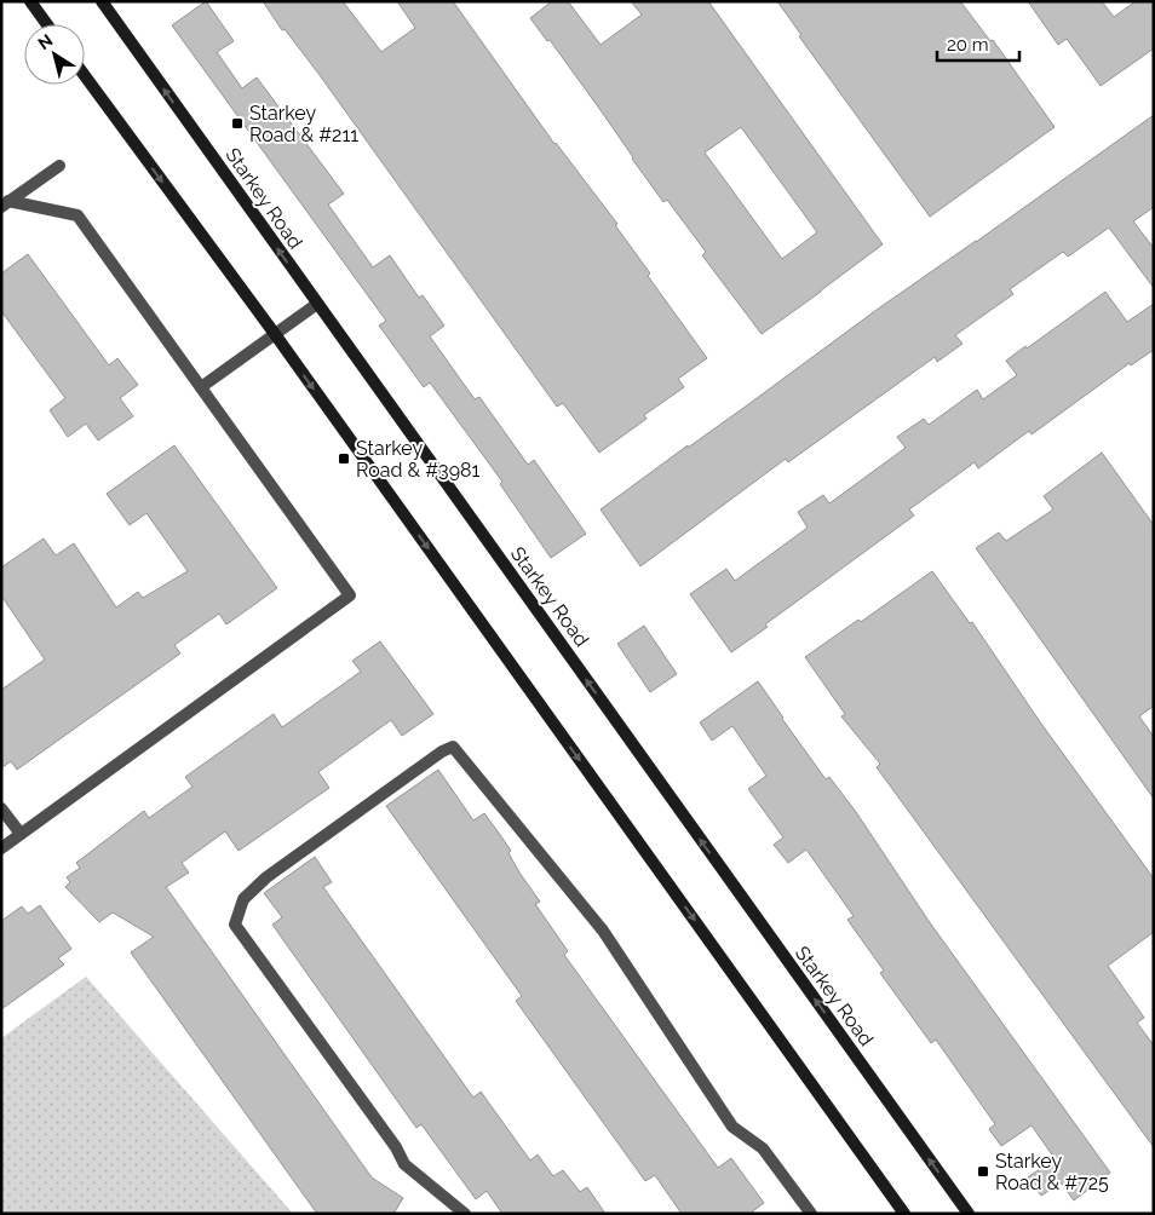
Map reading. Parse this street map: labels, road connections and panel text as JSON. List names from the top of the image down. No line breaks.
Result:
{"streets":{"main road":["Starkey Road"]},"places":{"transit":["Starkey Road & #211","Starkey Road & #3981","Starkey Road & #725"]},"scale_bar":"20 m","north":"top left"}
